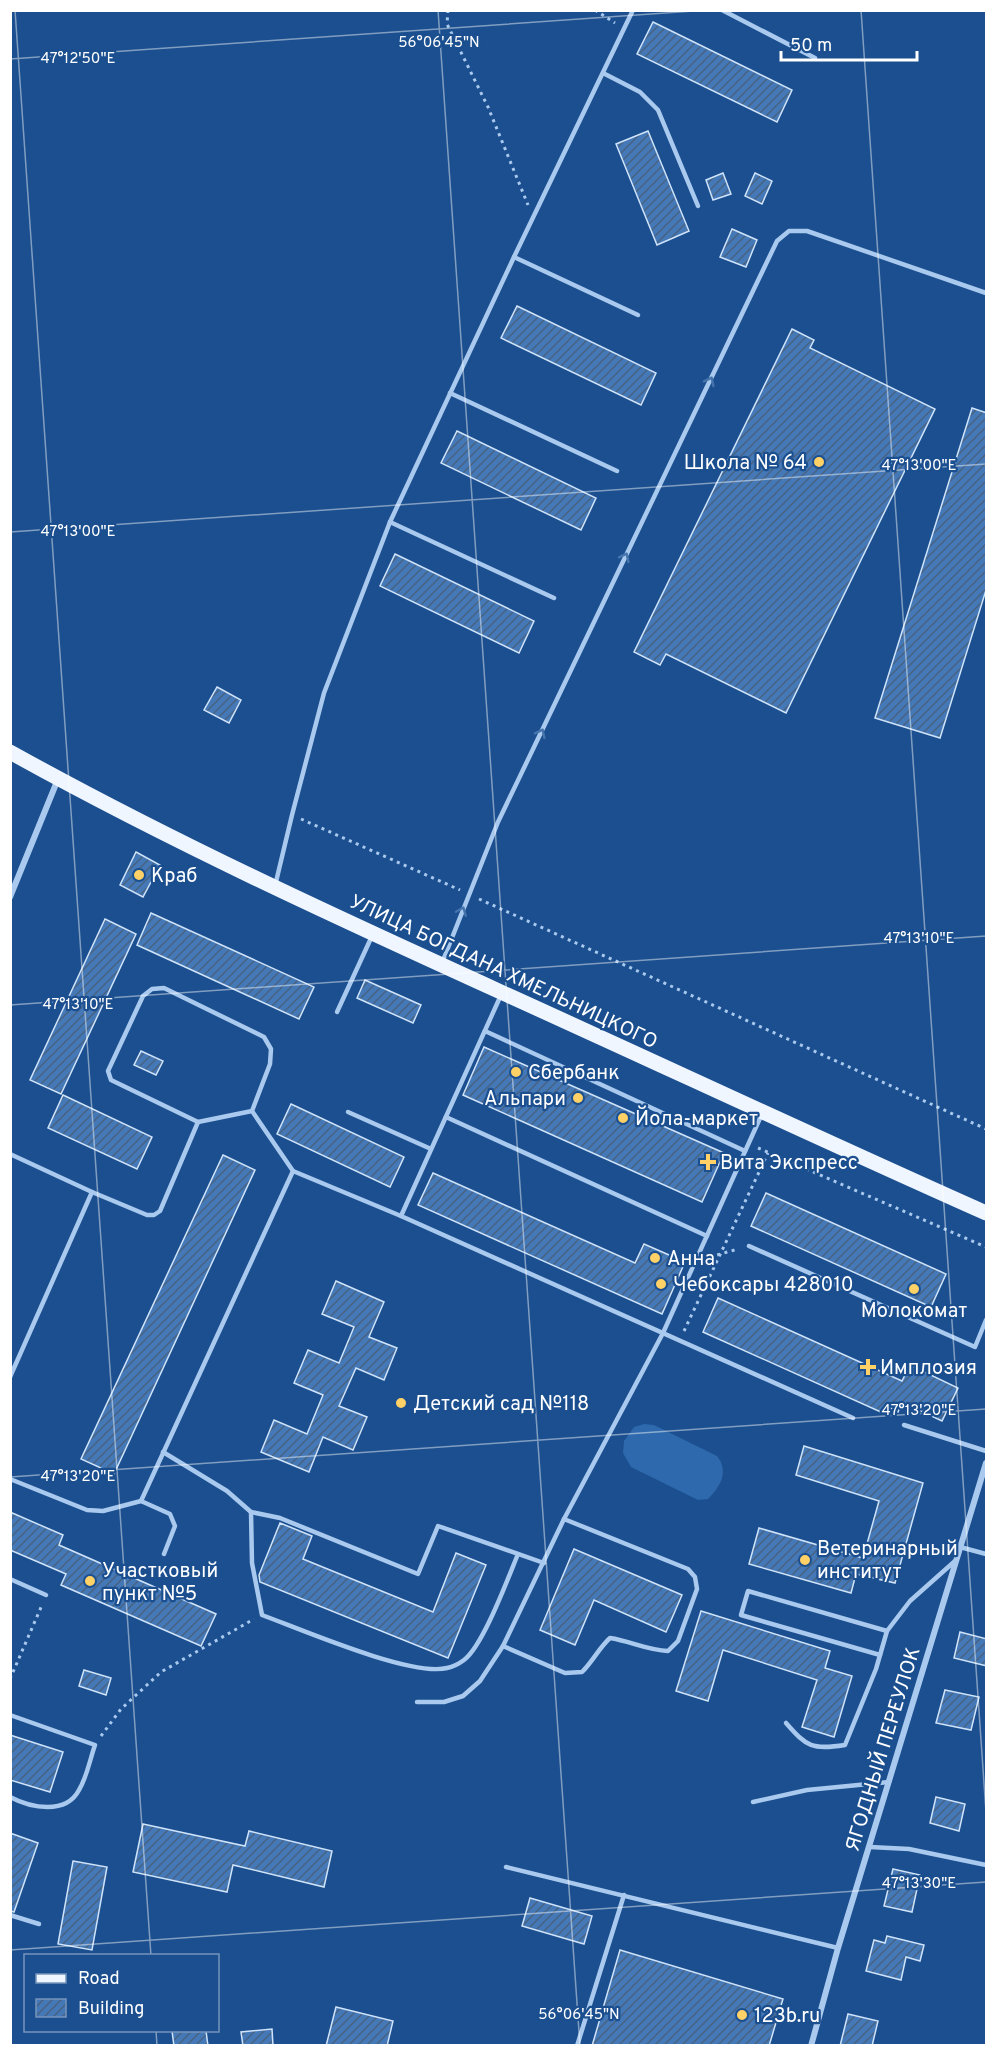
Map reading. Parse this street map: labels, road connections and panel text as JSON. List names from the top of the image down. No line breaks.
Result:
{"streets":{"main road":["УЛИЦА БОГДАНА ХМЕЛЬНИЦКОГО"],"street":["ЯГОДНЫЙ ПЕРЕУЛОК"]},"places":{"other":["Школа № 64","Краб","Сбербанк","Альпари","Йола-маркет","Анна","Чебоксары 428010","Молокомат","Детский сад №118","Ветеринарный институт","Участковый пункт №5","123b.ru"],"health":["Вита Экспресс","Имплозия"]},"legend":["Road","Building"],"scale_bar":"50 m","coordinates":["56°06'45\"N","47°12'50\"E","47°13'00\"E","47°13'10\"E","47°13'20\"E","47°13'30\"E"]}
